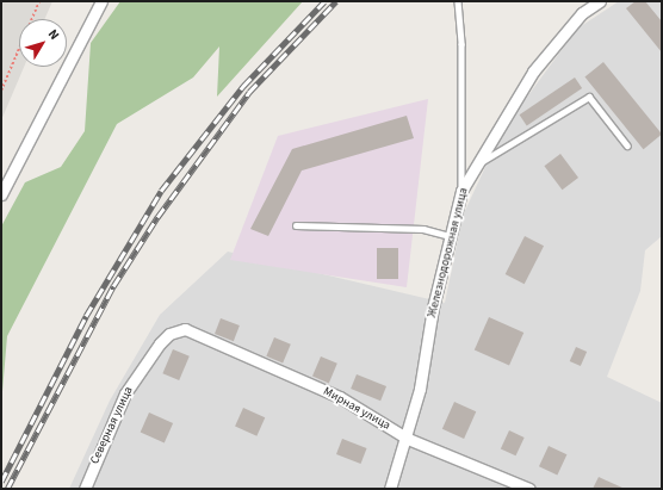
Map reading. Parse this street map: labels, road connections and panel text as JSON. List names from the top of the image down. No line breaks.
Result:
{"streets":{"street":["Железнодорожная улица","Мирная улица","Северная улица"]},"crossings":[["Железнодорожная улица","Мирная улица"],["Мирная улица","Северная улица"]],"north":"top right"}
